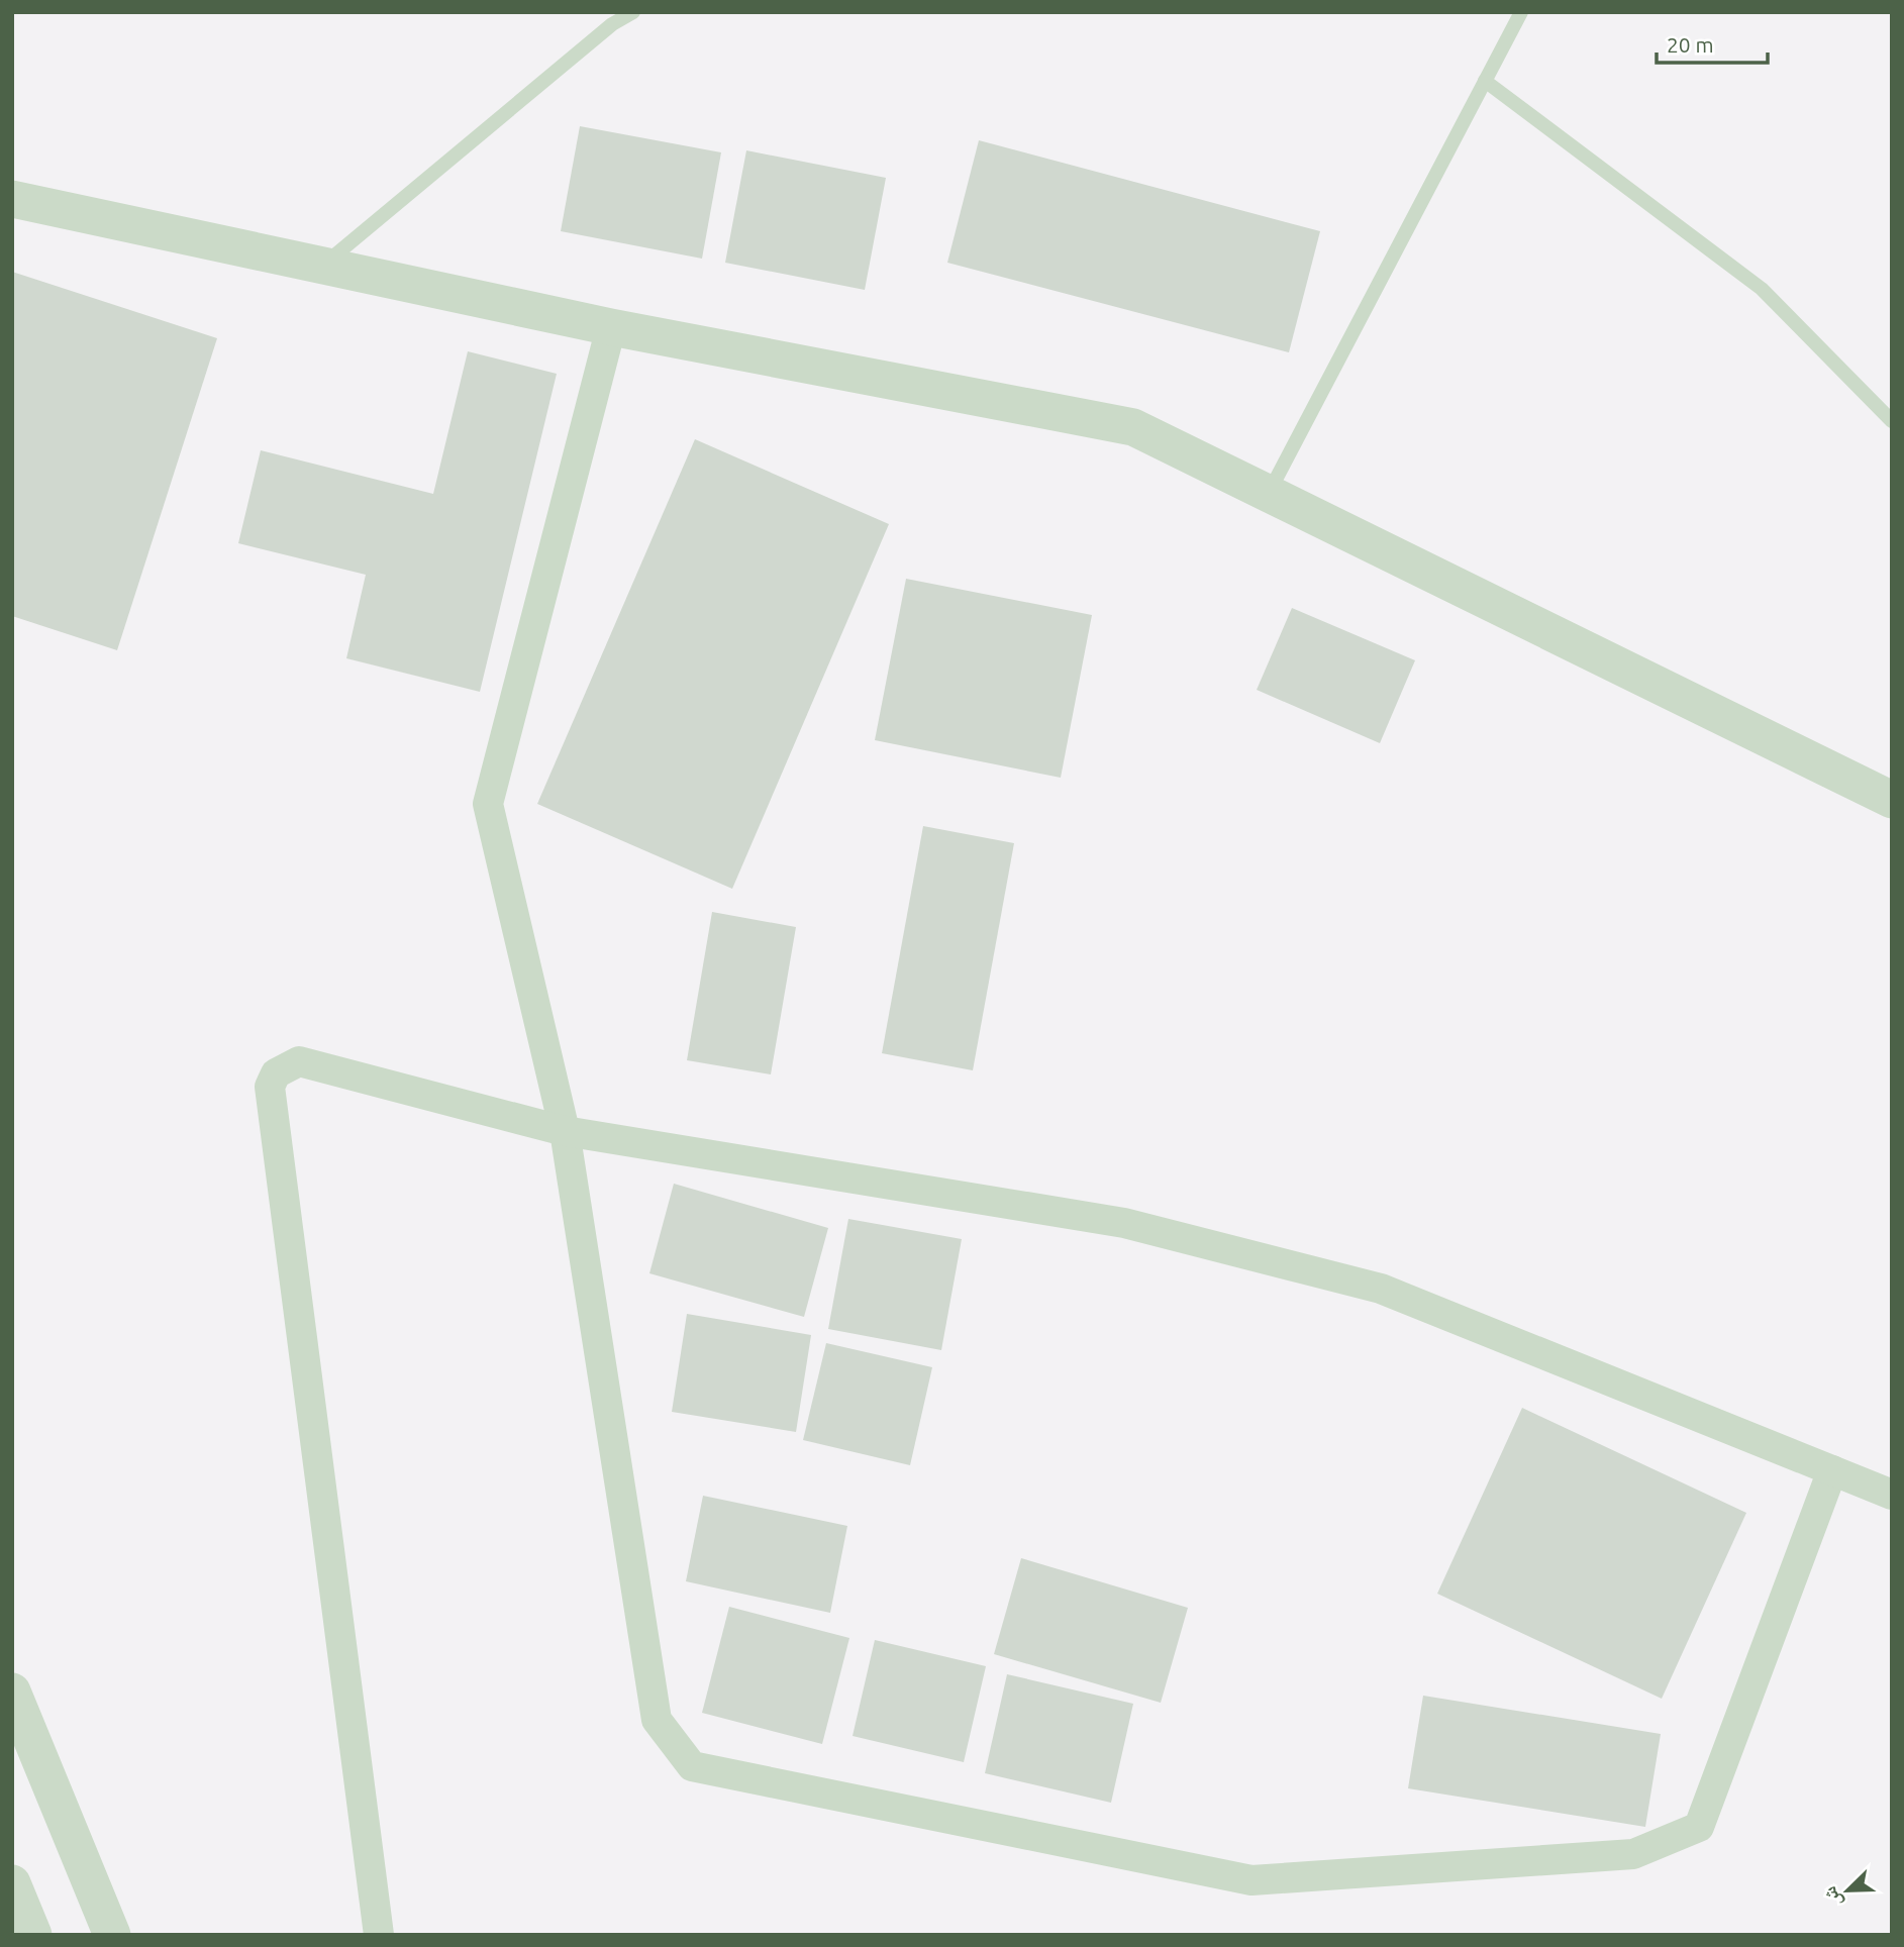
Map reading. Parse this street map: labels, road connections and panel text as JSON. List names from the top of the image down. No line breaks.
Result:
{"scale_bar":"20 m","north":"bottom left"}
